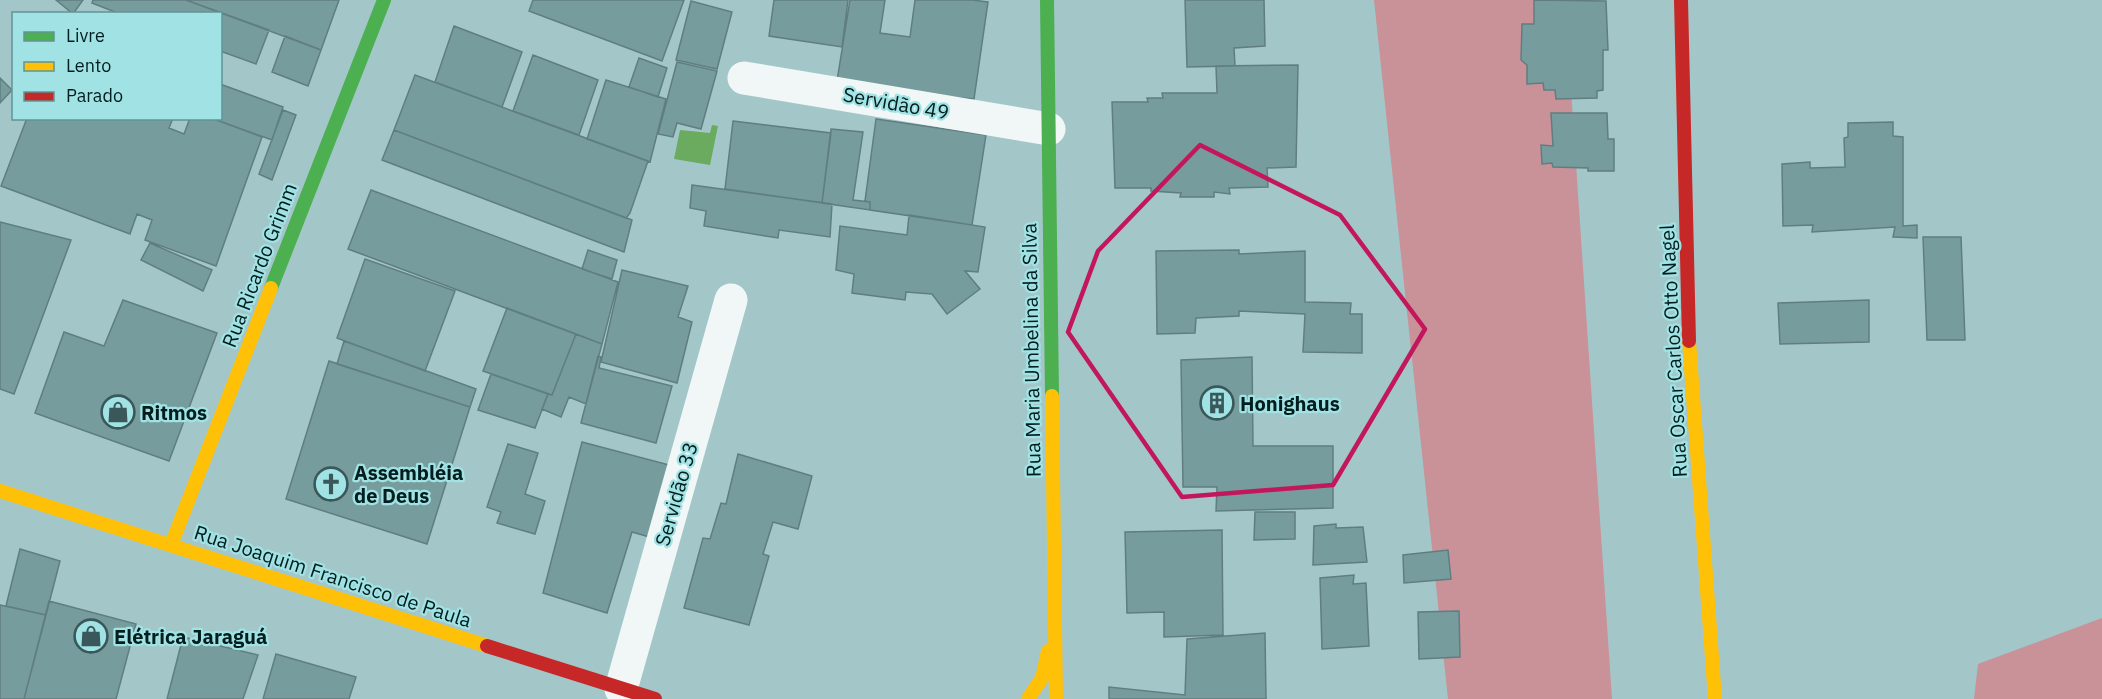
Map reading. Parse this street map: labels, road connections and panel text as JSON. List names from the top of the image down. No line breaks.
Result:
{"streets":{"main road":["Rua Ricardo Grimm","Rua Maria Umbelina da Silva","Rua Oscar Carlos Otto Nagel","Rua Joaquim Francisco de Paula"],"street":["Servidão 49","Servidão 33"]},"crossings":[["Servidão 49","Rua Maria Umbelina da Silva"],["Rua Ricardo Grimm","Rua Joaquim Francisco de Paula"],["Servidão 33","Rua Joaquim Francisco de Paula"]],"places":{"building":["Honighaus"],"shop":["Ritmos","Elétrica Jaraguá"],"church":["Assembléia de Deus"]},"legend":["Livre","Lento","Parado"]}
